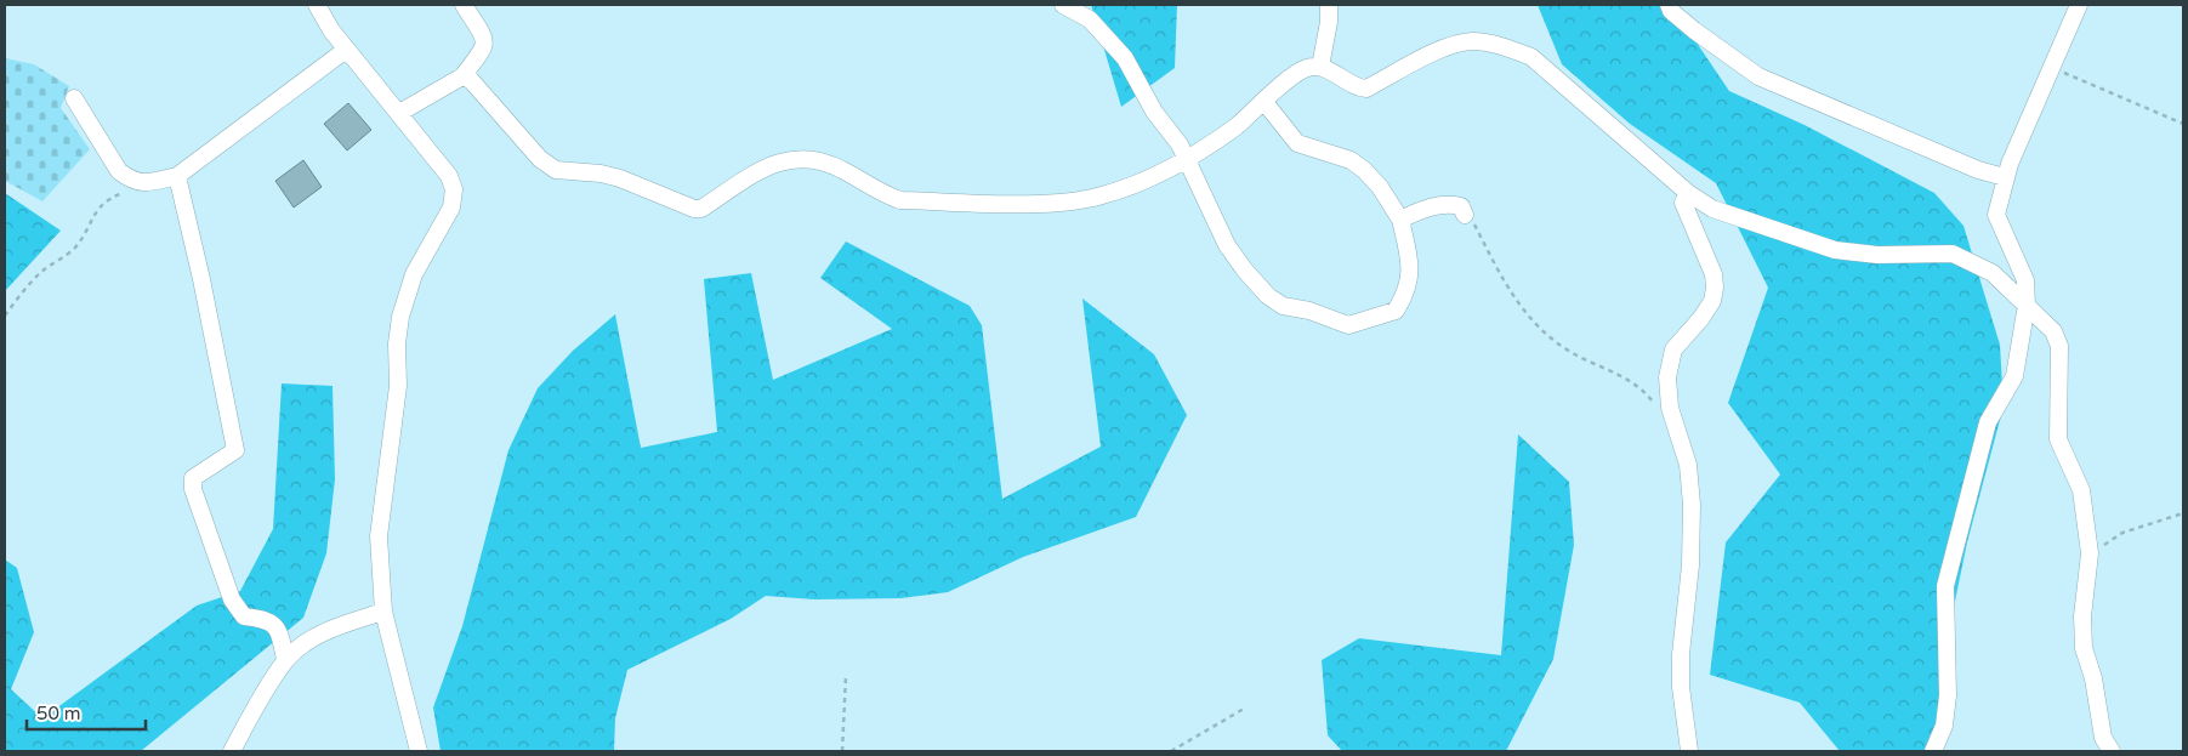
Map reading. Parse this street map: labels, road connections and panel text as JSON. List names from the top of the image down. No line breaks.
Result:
{"scale_bar":"50 m"}
